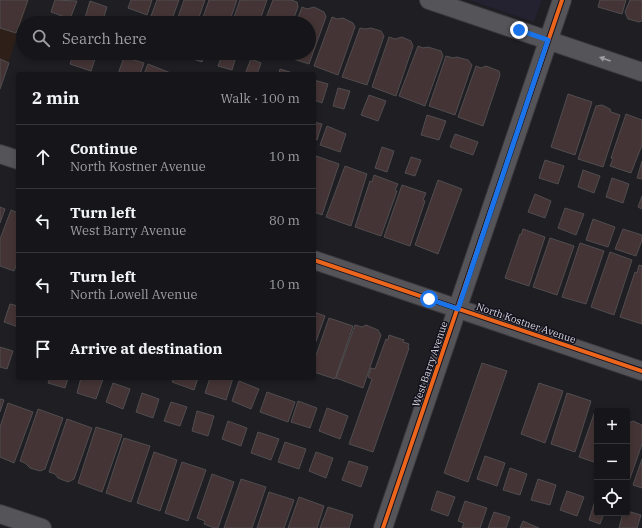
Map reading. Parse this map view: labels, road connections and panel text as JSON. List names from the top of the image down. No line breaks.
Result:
{"streets":{"street":["North Kostner Avenue","West Barry Avenue"]},"crossings":[["North Kostner Avenue","West Barry Avenue"]],"page":{"search":"Search here","heading":["2 min","Walk · 100 m"],"list":[["Continue","North Kostner Avenue","10 m"],["Turn left","West Barry Avenue","80 m"],["Turn left","North Lowell Avenue","10 m"],"Arrive at destination"],"map_buttons":["+","−"]}}
